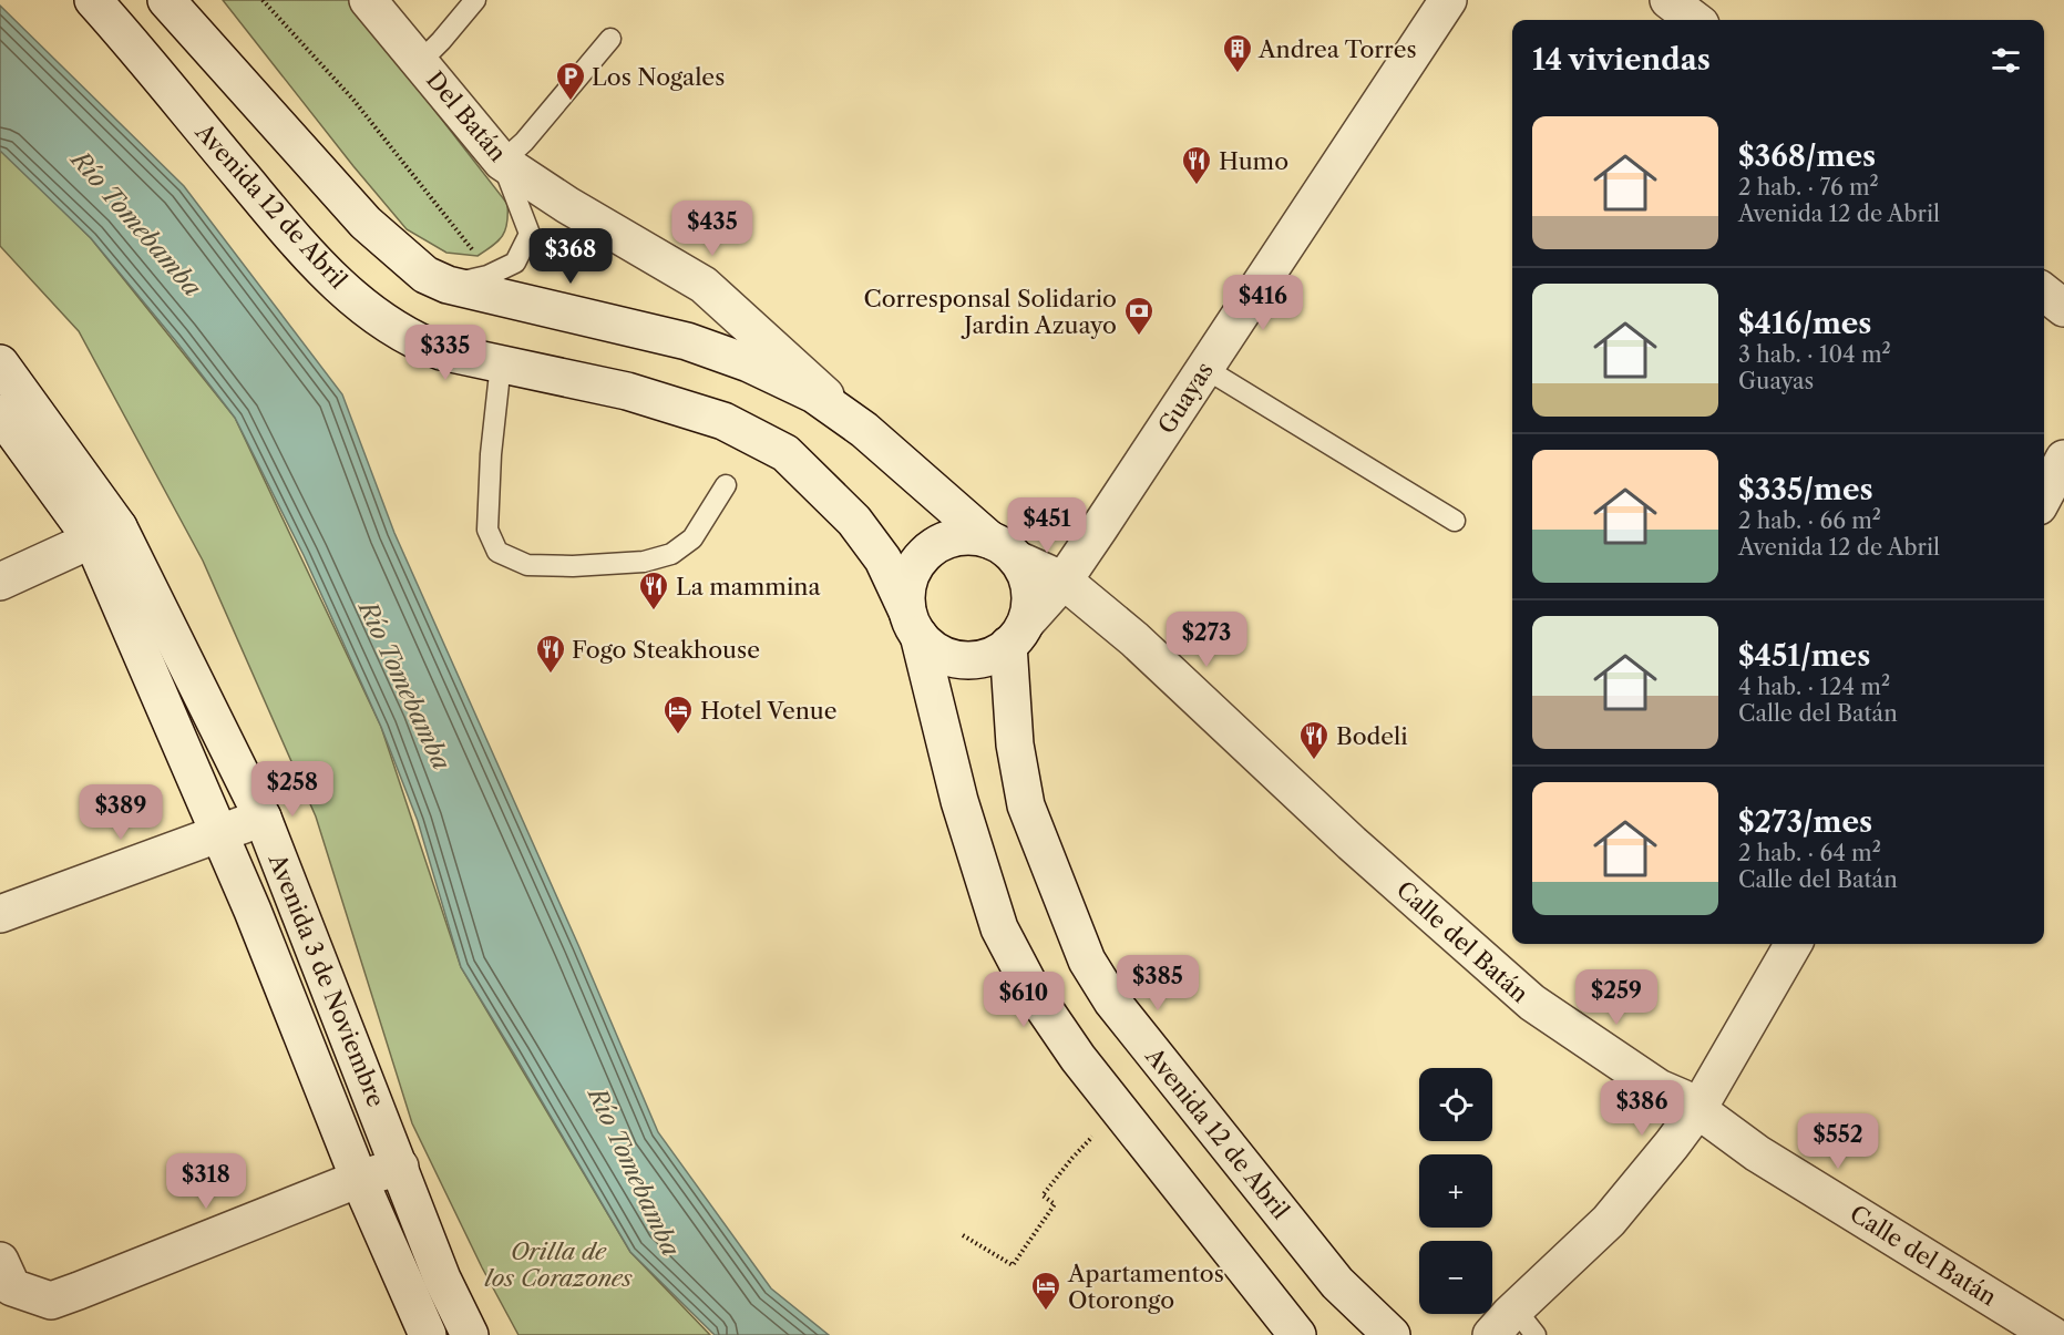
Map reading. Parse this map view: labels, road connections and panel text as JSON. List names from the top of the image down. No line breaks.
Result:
{"streets":{"street":["Del Batán","Avenida 12 de Abril","Guayas","Calle del Batán","Avenida 3 de Noviembre"]},"crossings":[["Del Batán","Avenida 12 de Abril"],["Avenida 12 de Abril","Guayas"],["Avenida 12 de Abril","Calle del Batán"],["Guayas","Calle del Batán"]],"water":["Río Tomebamba"],"parks":["Orilla de los Corazones"],"places":{"building":["Andrea Torres"],"parking":["Los Nogales"],"restaurant":["Humo","La mammina","Fogo Steakhouse","Bodeli"],"bank":["Corresponsal Solidario Jardin Azuayo"],"hotel":["Hotel Venue","Apartamentos Otorongo"]},"page":{"heading":"14 viviendas","list":[{"name":"$368/mes","note":"2 hab. · 76 m² · Avenida 12 de Abril"},{"name":"$416/mes","note":"3 hab. · 104 m² · Guayas"},{"name":"$335/mes","note":"2 hab. · 66 m² · Avenida 12 de Abril"},{"name":"$451/mes","note":"4 hab. · 124 m² · Calle del Batán"},{"name":"$273/mes","note":"2 hab. · 64 m² · Calle del Batán"}],"price":["$435","$368","$416","$335","$451","$273","$258","$389","$385","$259","$610","$386","$552","$318"],"map_buttons":["+","−"]}}
